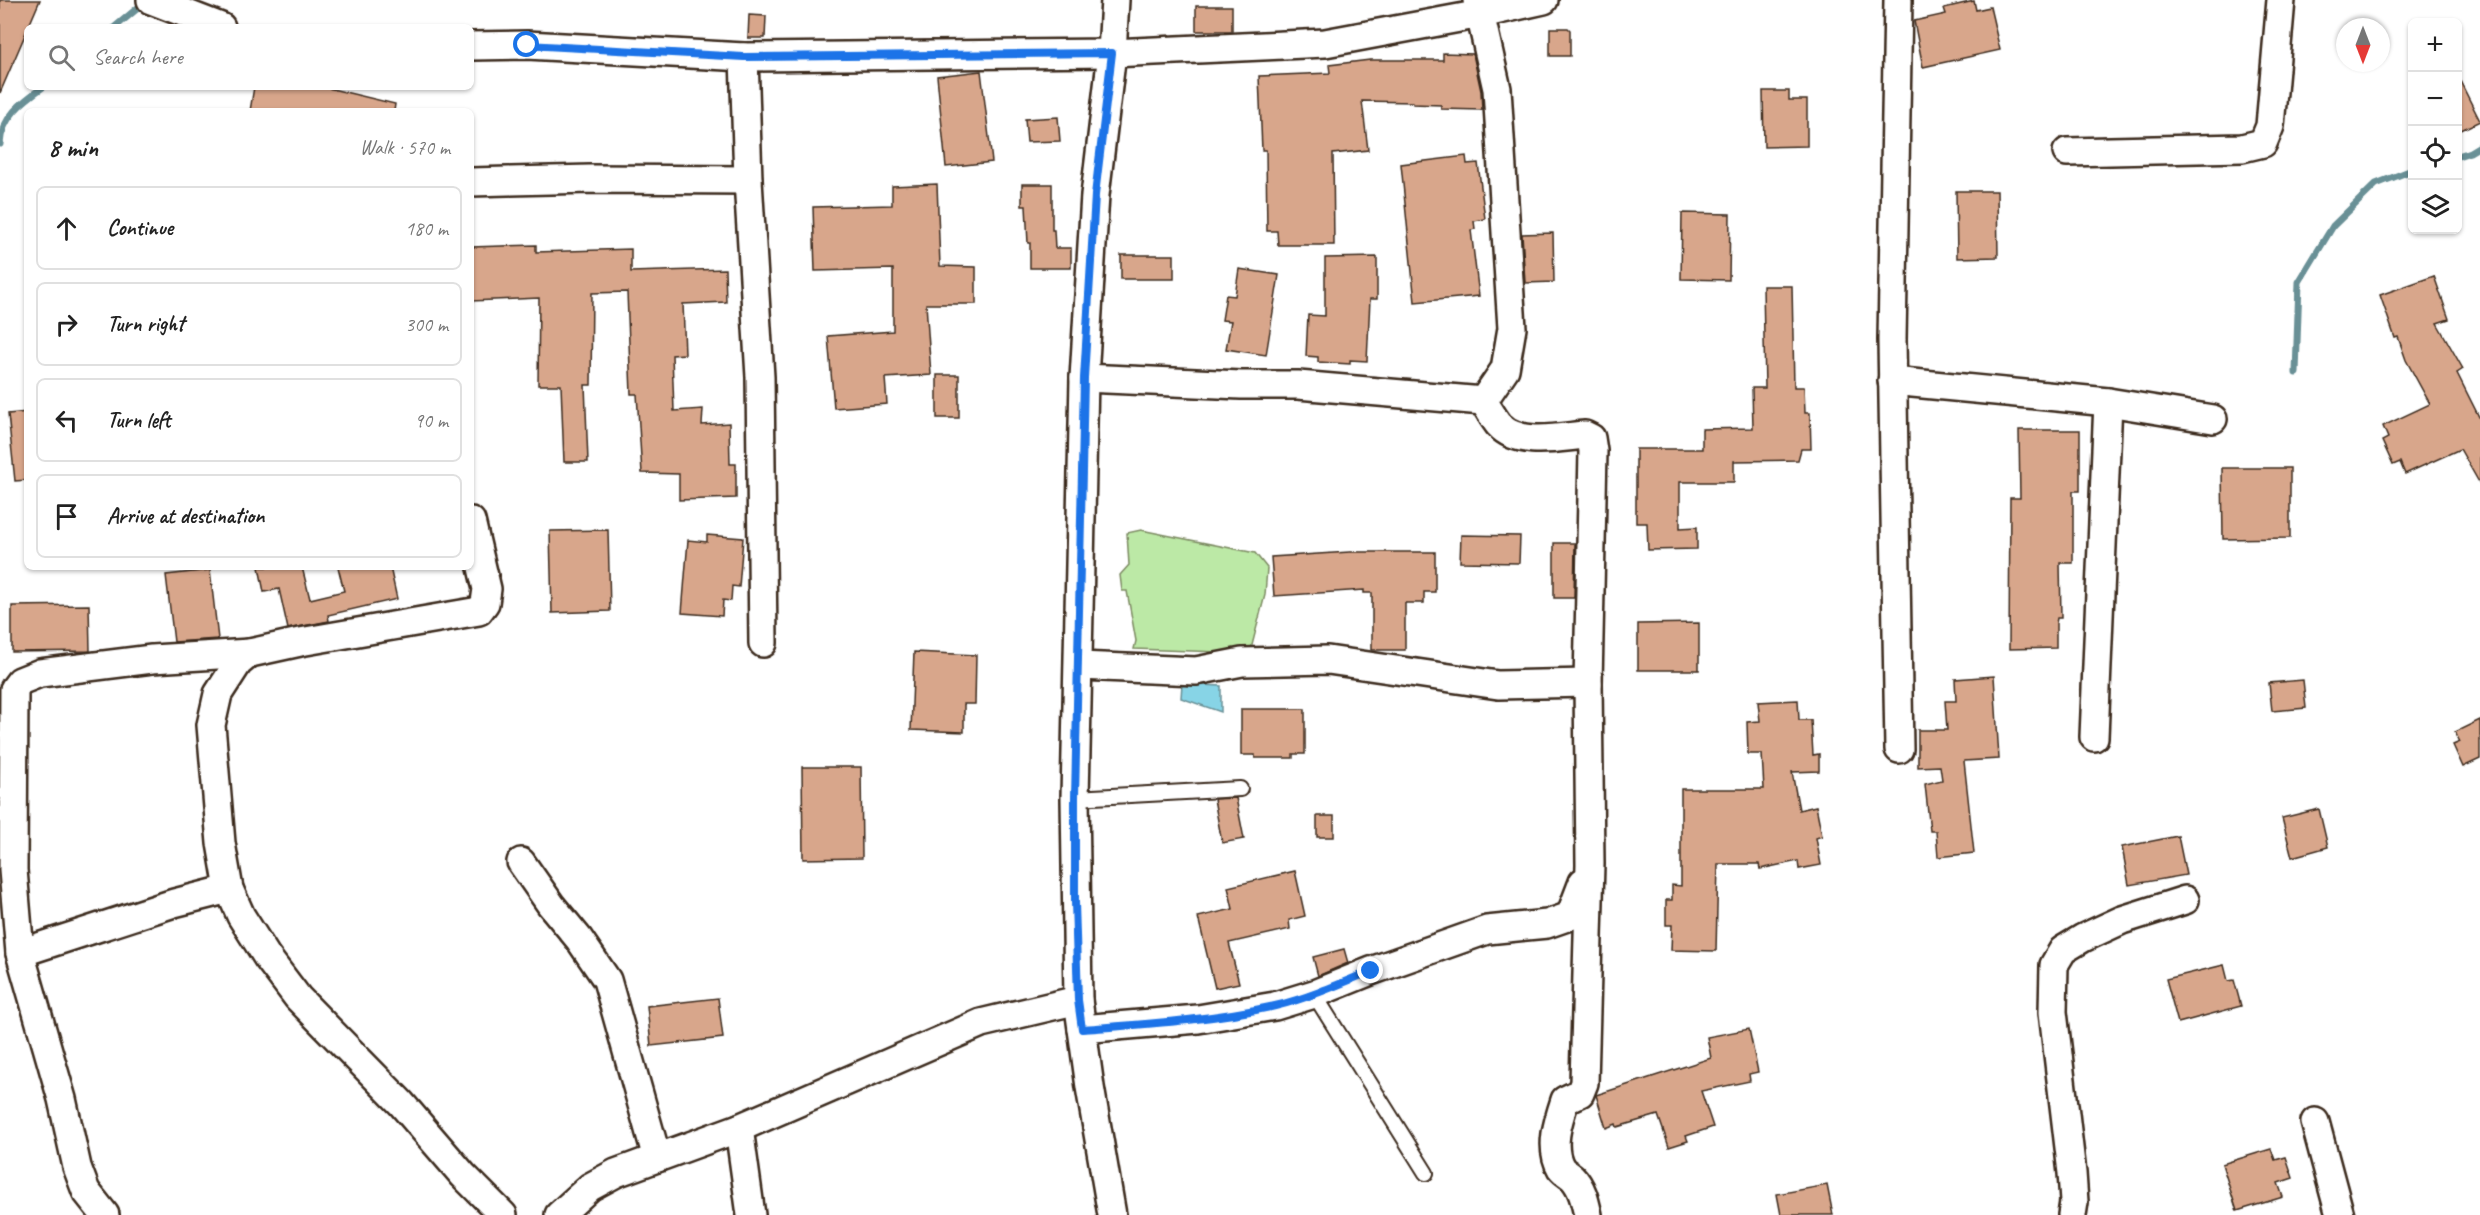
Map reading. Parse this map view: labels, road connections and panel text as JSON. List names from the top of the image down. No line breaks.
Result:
{"north":"bottom","page":{"map_buttons":["+","−"],"search":"Search here","heading":["8 min","Walk · 570 m"],"list":[["Continue","180 m"],["Turn right","300 m"],["Turn left","90 m"],"Arrive at destination"]}}
